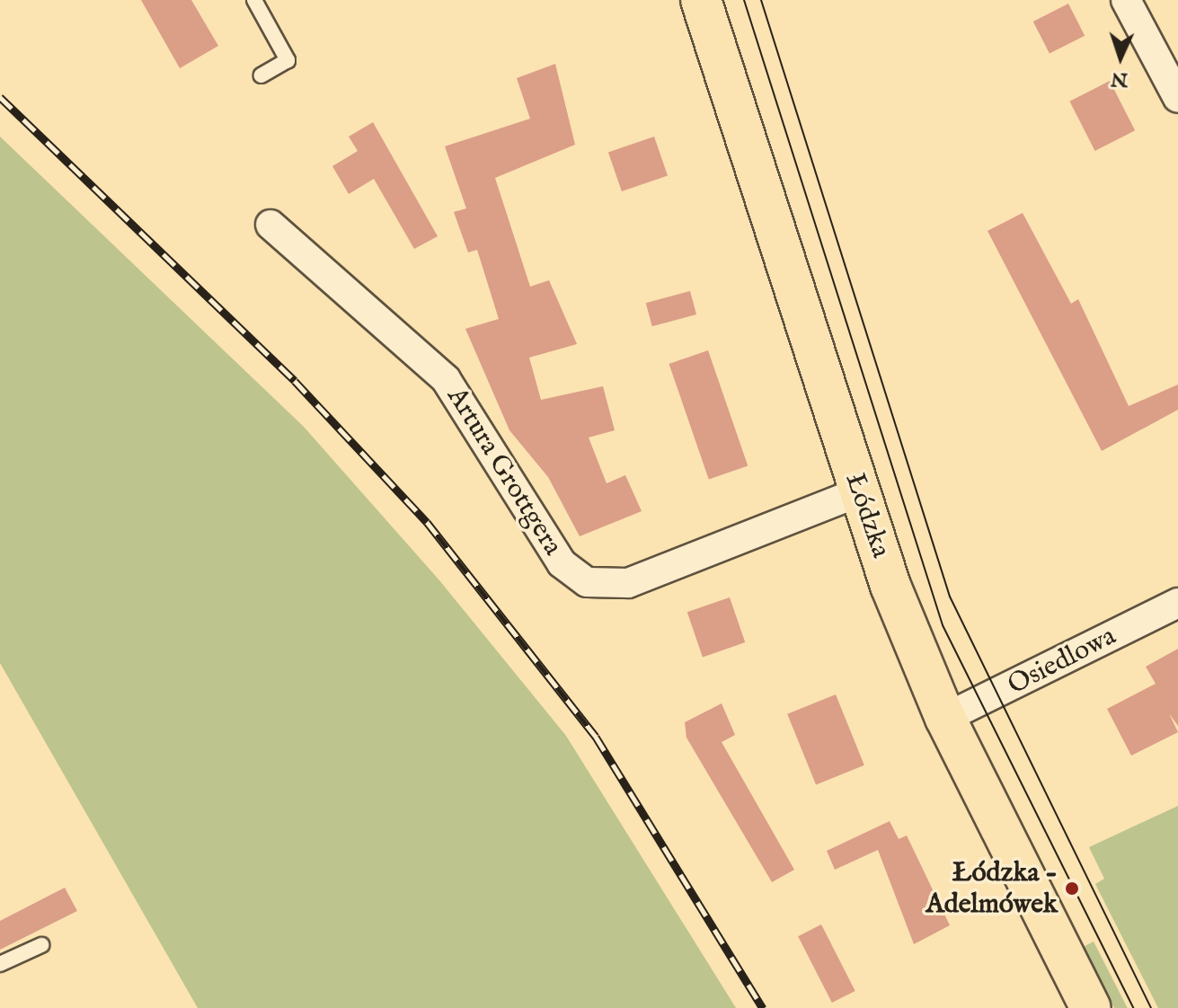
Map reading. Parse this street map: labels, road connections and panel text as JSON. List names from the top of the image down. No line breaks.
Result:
{"streets":{"main road":["Łódzka"],"street":["Artura Grottgera","Osiedlowa"]},"crossings":[["Artura Grottgera","Łódzka"],["Łódzka","Osiedlowa"]],"places":["Łódzka - Adelmówek"],"north":"bottom"}
